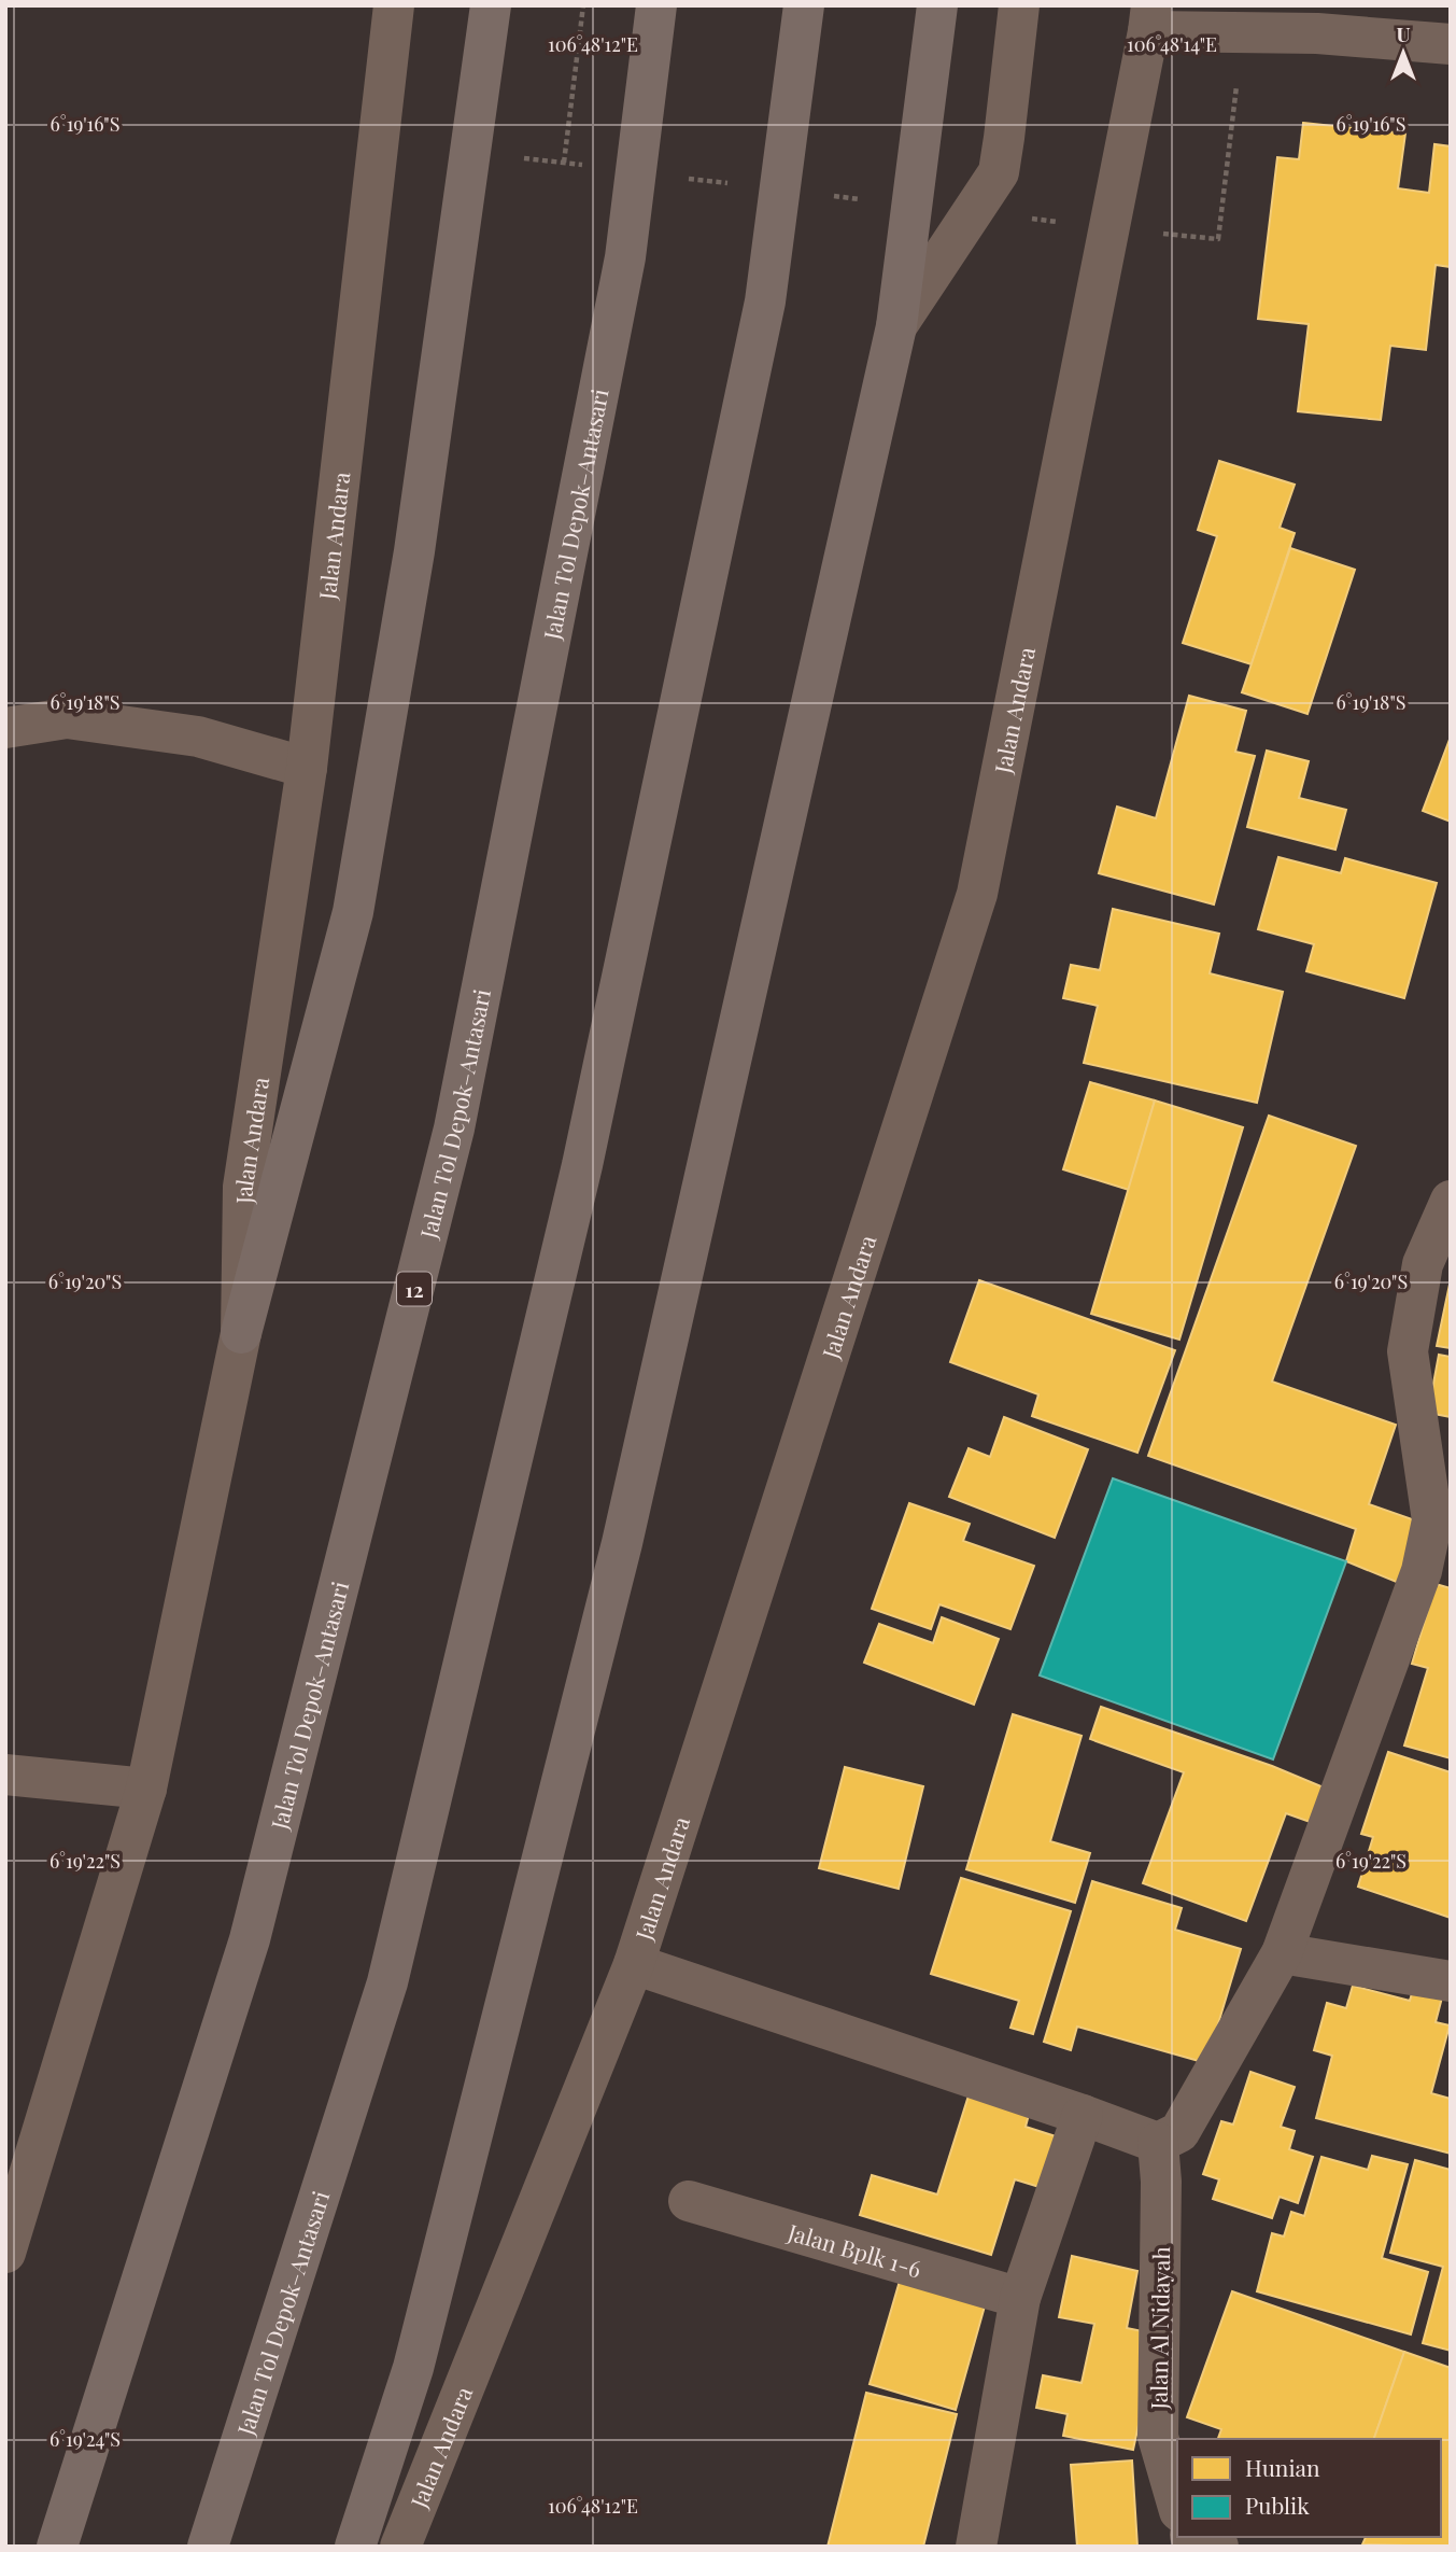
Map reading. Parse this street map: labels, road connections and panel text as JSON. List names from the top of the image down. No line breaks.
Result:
{"streets":{"highway":["Jalan Tol Depok–Antasari","12"],"street":["Jalan Andara","Jalan Bplk 1-6","Jalan Al Nidayah"]},"legend":["Hunian","Publik"],"north":"top","coordinates":["106°48'12\"E","106°48'14\"E","6°19'16\"S","6°19'18\"S","6°19'20\"S","6°19'22\"S","6°19'24\"S"]}
